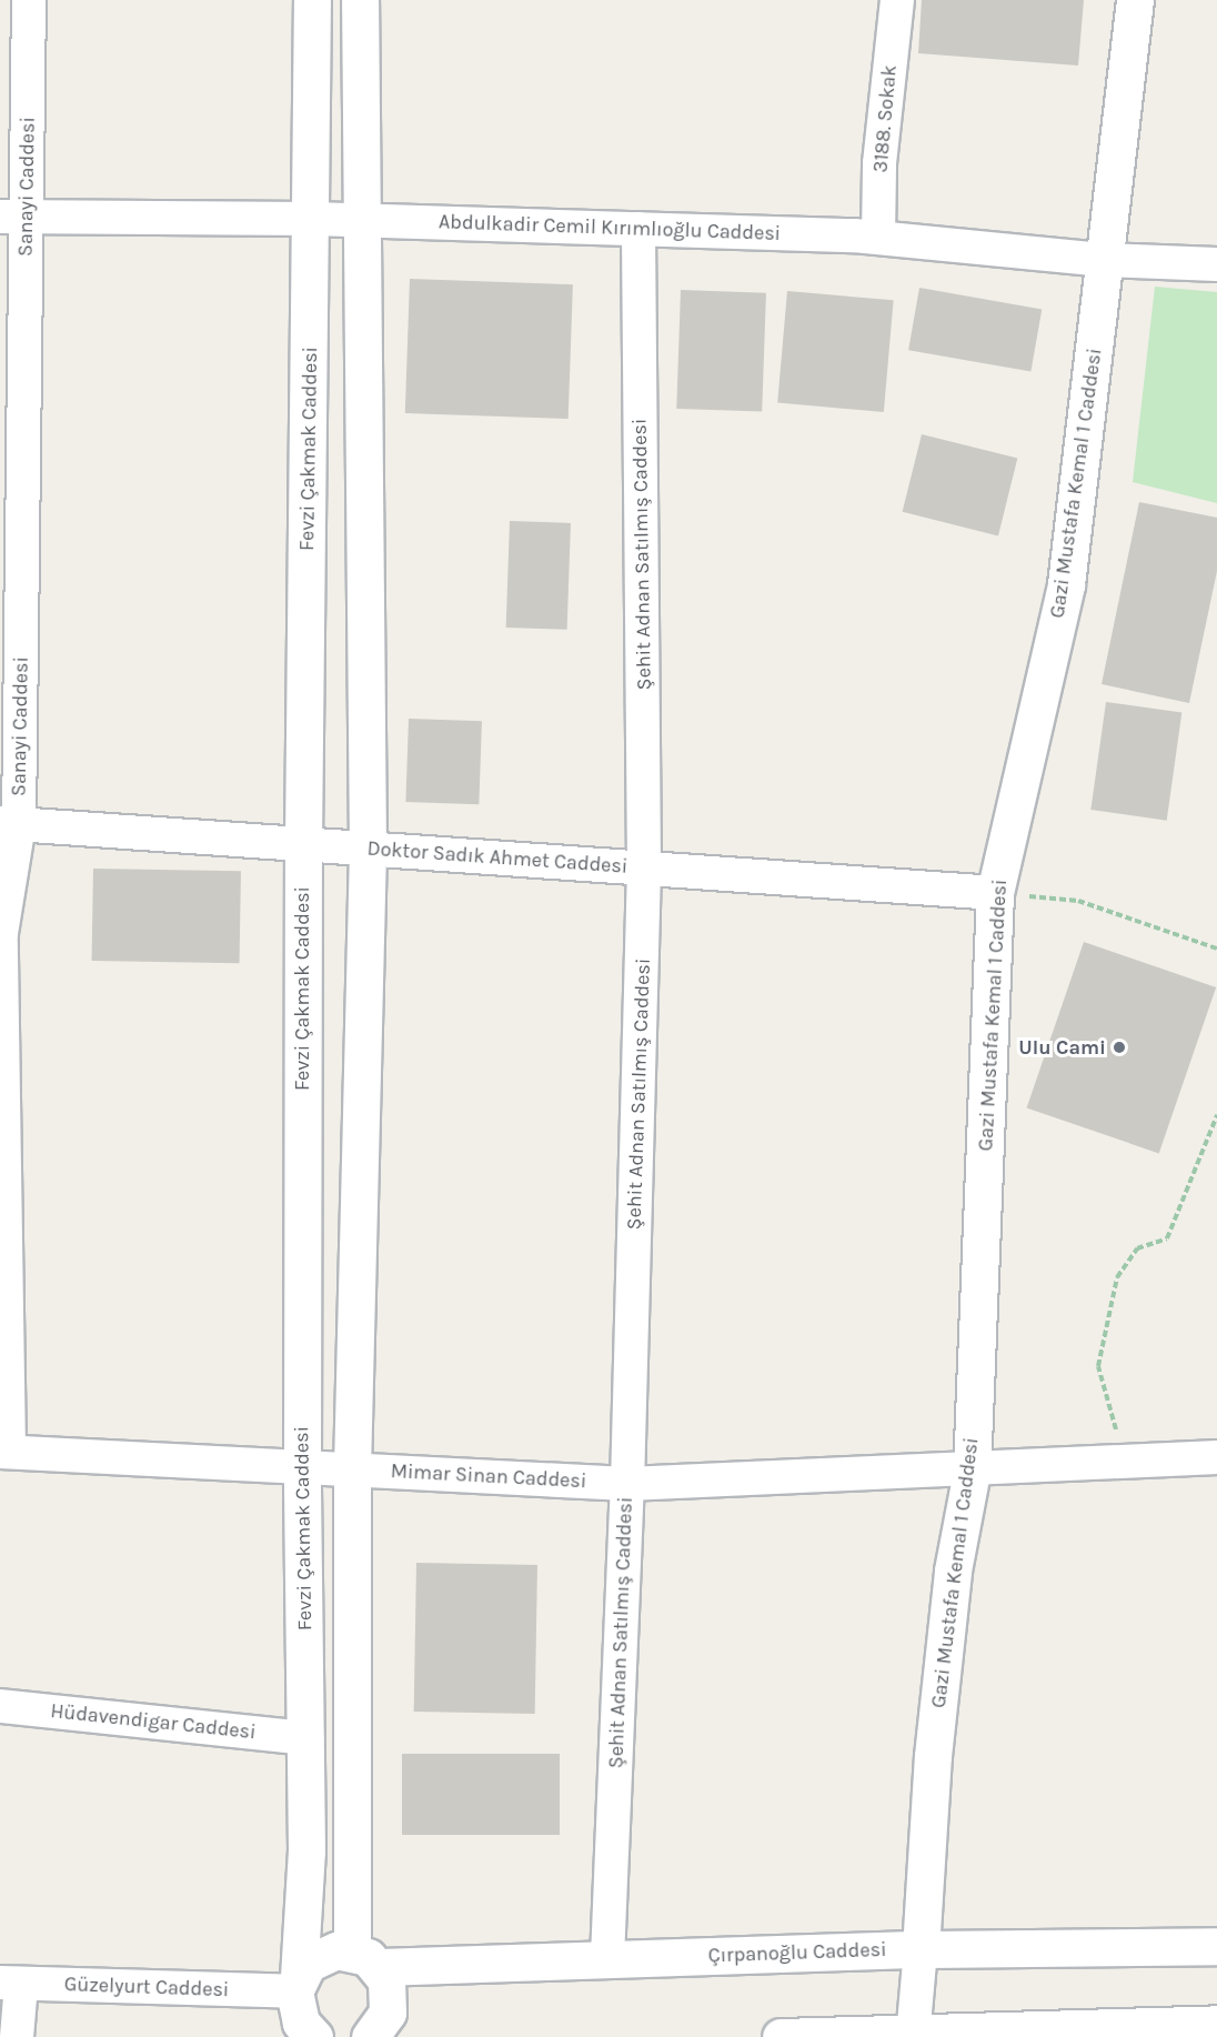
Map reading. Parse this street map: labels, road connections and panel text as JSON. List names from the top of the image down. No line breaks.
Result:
{"streets":{"main road":["Fevzi Çakmak Caddesi","Gazi Mustafa Kemal 1 Caddesi","Çırpanoğlu Caddesi"],"street":["3188. Sokak","Sanayi Caddesi","Abdulkadir Cemil Kırımlıoğlu Caddesi","Şehit Adnan Satılmış Caddesi","Doktor Sadık Ahmet Caddesi","Mimar Sinan Caddesi","Hüdavendigar Caddesi","Güzelyurt Caddesi"]},"crossings":[["3188. Sokak","Abdulkadir Cemil Kırımlıoğlu Caddesi"],["Sanayi Caddesi","Abdulkadir Cemil Kırımlıoğlu Caddesi"],["Sanayi Caddesi","Doktor Sadık Ahmet Caddesi"],["Sanayi Caddesi","Mimar Sinan Caddesi"],["Abdulkadir Cemil Kırımlıoğlu Caddesi","Fevzi Çakmak Caddesi"],["Abdulkadir Cemil Kırımlıoğlu Caddesi","Gazi Mustafa Kemal 1 Caddesi"],["Abdulkadir Cemil Kırımlıoğlu Caddesi","Şehit Adnan Satılmış Caddesi"],["Fevzi Çakmak Caddesi","Doktor Sadık Ahmet Caddesi"],["Fevzi Çakmak Caddesi","Mimar Sinan Caddesi"],["Fevzi Çakmak Caddesi","Hüdavendigar Caddesi"],["Fevzi Çakmak Caddesi","Çırpanoğlu Caddesi"],["Fevzi Çakmak Caddesi","Güzelyurt Caddesi"],["Gazi Mustafa Kemal 1 Caddesi","Doktor Sadık Ahmet Caddesi"],["Gazi Mustafa Kemal 1 Caddesi","Mimar Sinan Caddesi"],["Gazi Mustafa Kemal 1 Caddesi","Çırpanoğlu Caddesi"],["Şehit Adnan Satılmış Caddesi","Doktor Sadık Ahmet Caddesi"],["Şehit Adnan Satılmış Caddesi","Mimar Sinan Caddesi"],["Şehit Adnan Satılmış Caddesi","Çırpanoğlu Caddesi"],["Çırpanoğlu Caddesi","Güzelyurt Caddesi"]],"places":["Ulu Cami"]}
